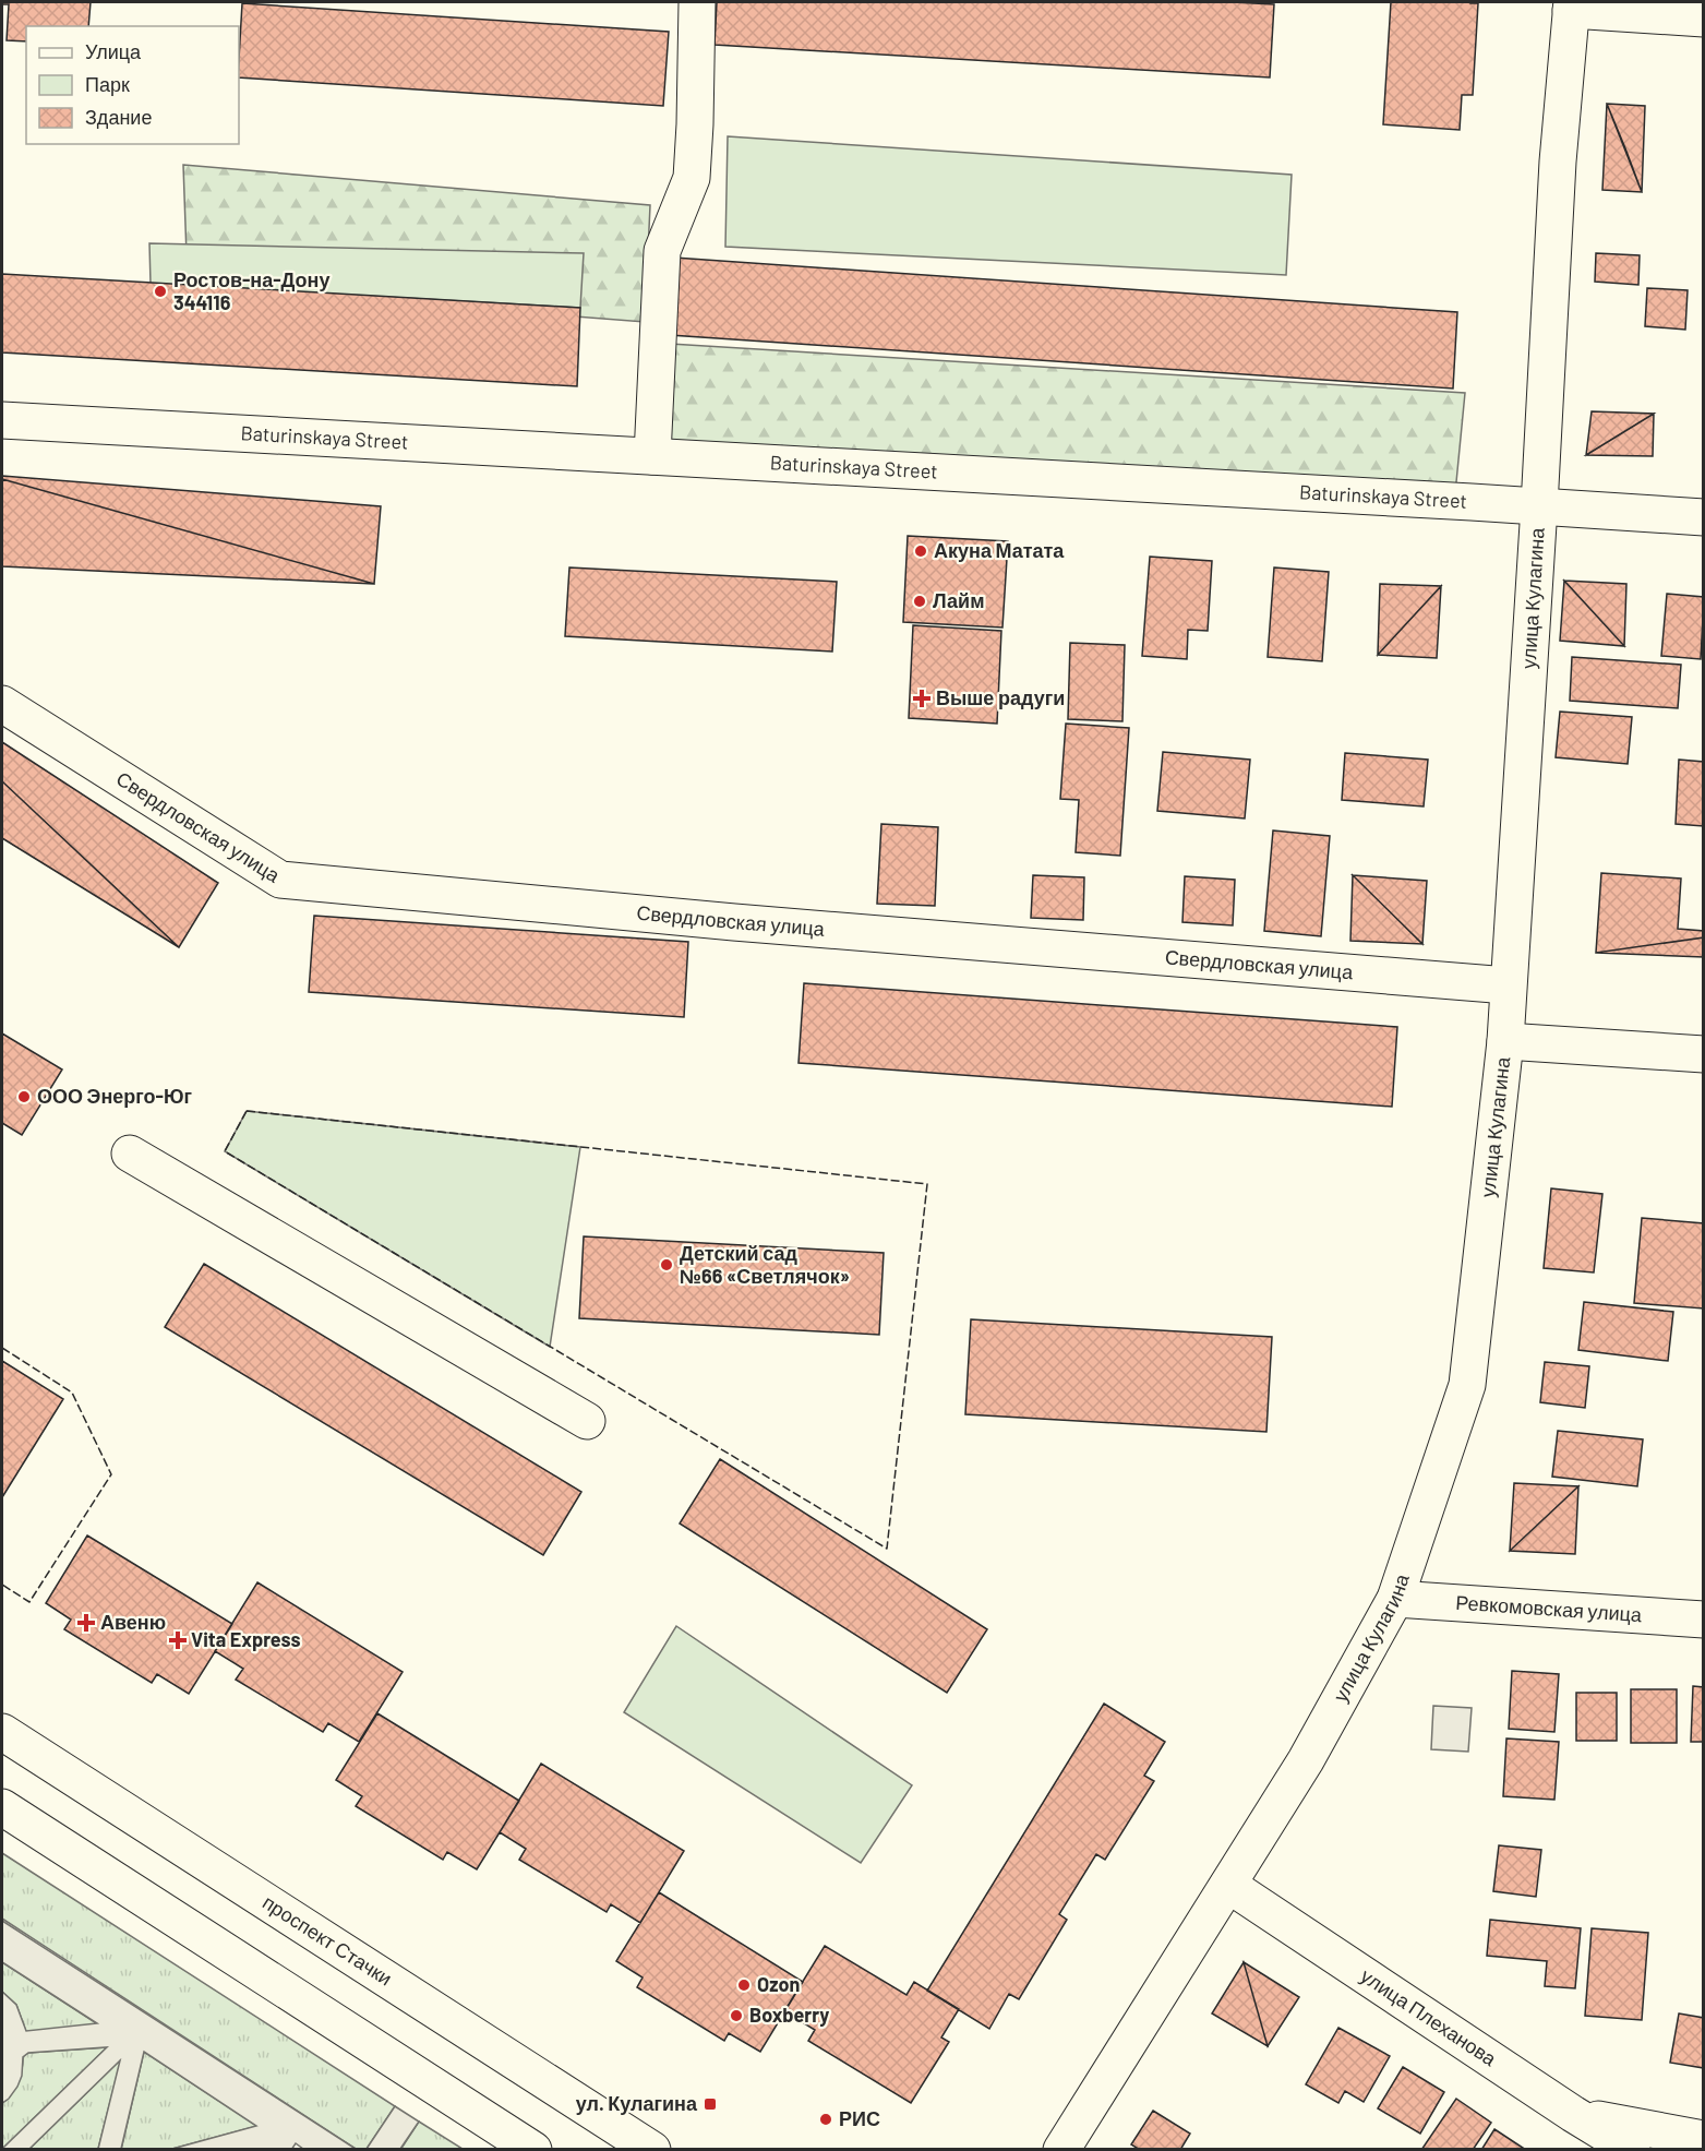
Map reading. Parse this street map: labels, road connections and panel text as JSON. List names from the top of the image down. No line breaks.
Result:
{"streets":{"street":["Baturinskaya Street","улица Кулагина","Свердловская улица","Ревкомовская улица","проспект Стачки","улица Плеханова"]},"crossings":[["Baturinskaya Street","улица Кулагина"],["улица Кулагина","Свердловская улица"],["улица Кулагина","Ревкомовская улица"],["улица Кулагина","улица Плеханова"]],"places":{"other":["Ростов-на-Дону 344116","Акуна Матата","Лайм","ООО Энерго-Юг","Детский сад №66 «Светлячок»","Ozon","Boxberry","РИС"],"health":["Выше радуги","Авеню","Vita Express"],"transit":["ул. Кулагина"]},"legend":["Улица","Парк","Здание"]}
